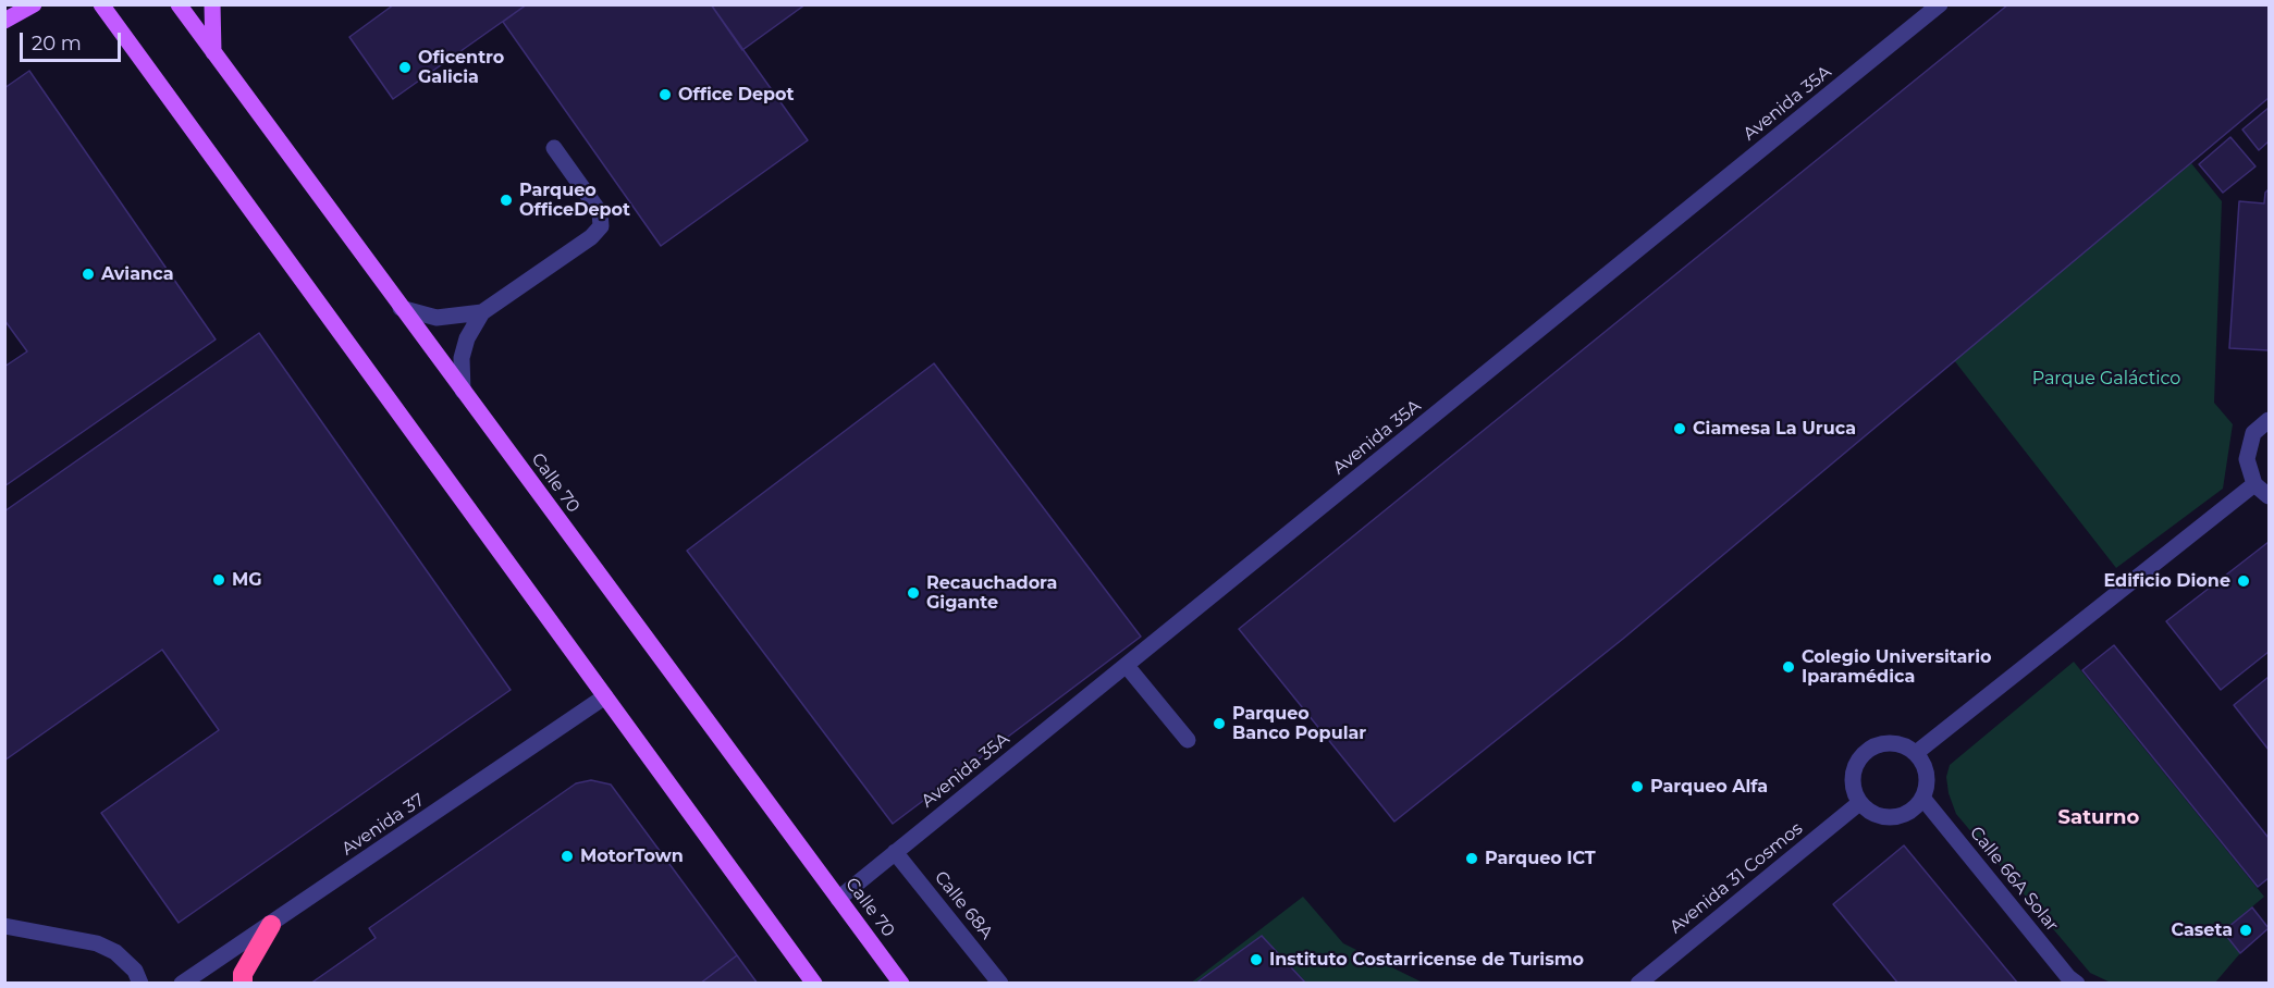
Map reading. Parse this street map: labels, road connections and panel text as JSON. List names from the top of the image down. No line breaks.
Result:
{"streets":{"main road":["Calle 70"],"street":["Avenida 35A","Avenida 37","Avenida 31 Cosmos","Calle 66A Solar","Calle 68A"]},"crossings":[["Avenida 35A","Calle 70"],["Avenida 35A","Calle 68A"],["Avenida 31 Cosmos","Calle 66A Solar"]],"districts":["Saturno"],"parks":["Parque Galáctico"],"places":["Oficentro Galicia","Office Depot","Parqueo OfficeDepot","Avianca","Ciamesa La Uruca","MG","Edificio Dione","Recauchadora Gigante","Colegio Universitario Iparamédica","Parqueo Banco Popular","Parqueo Alfa","MotorTown","Parqueo ICT","Caseta","Instituto Costarricense de Turismo"],"scale_bar":"20 m"}
